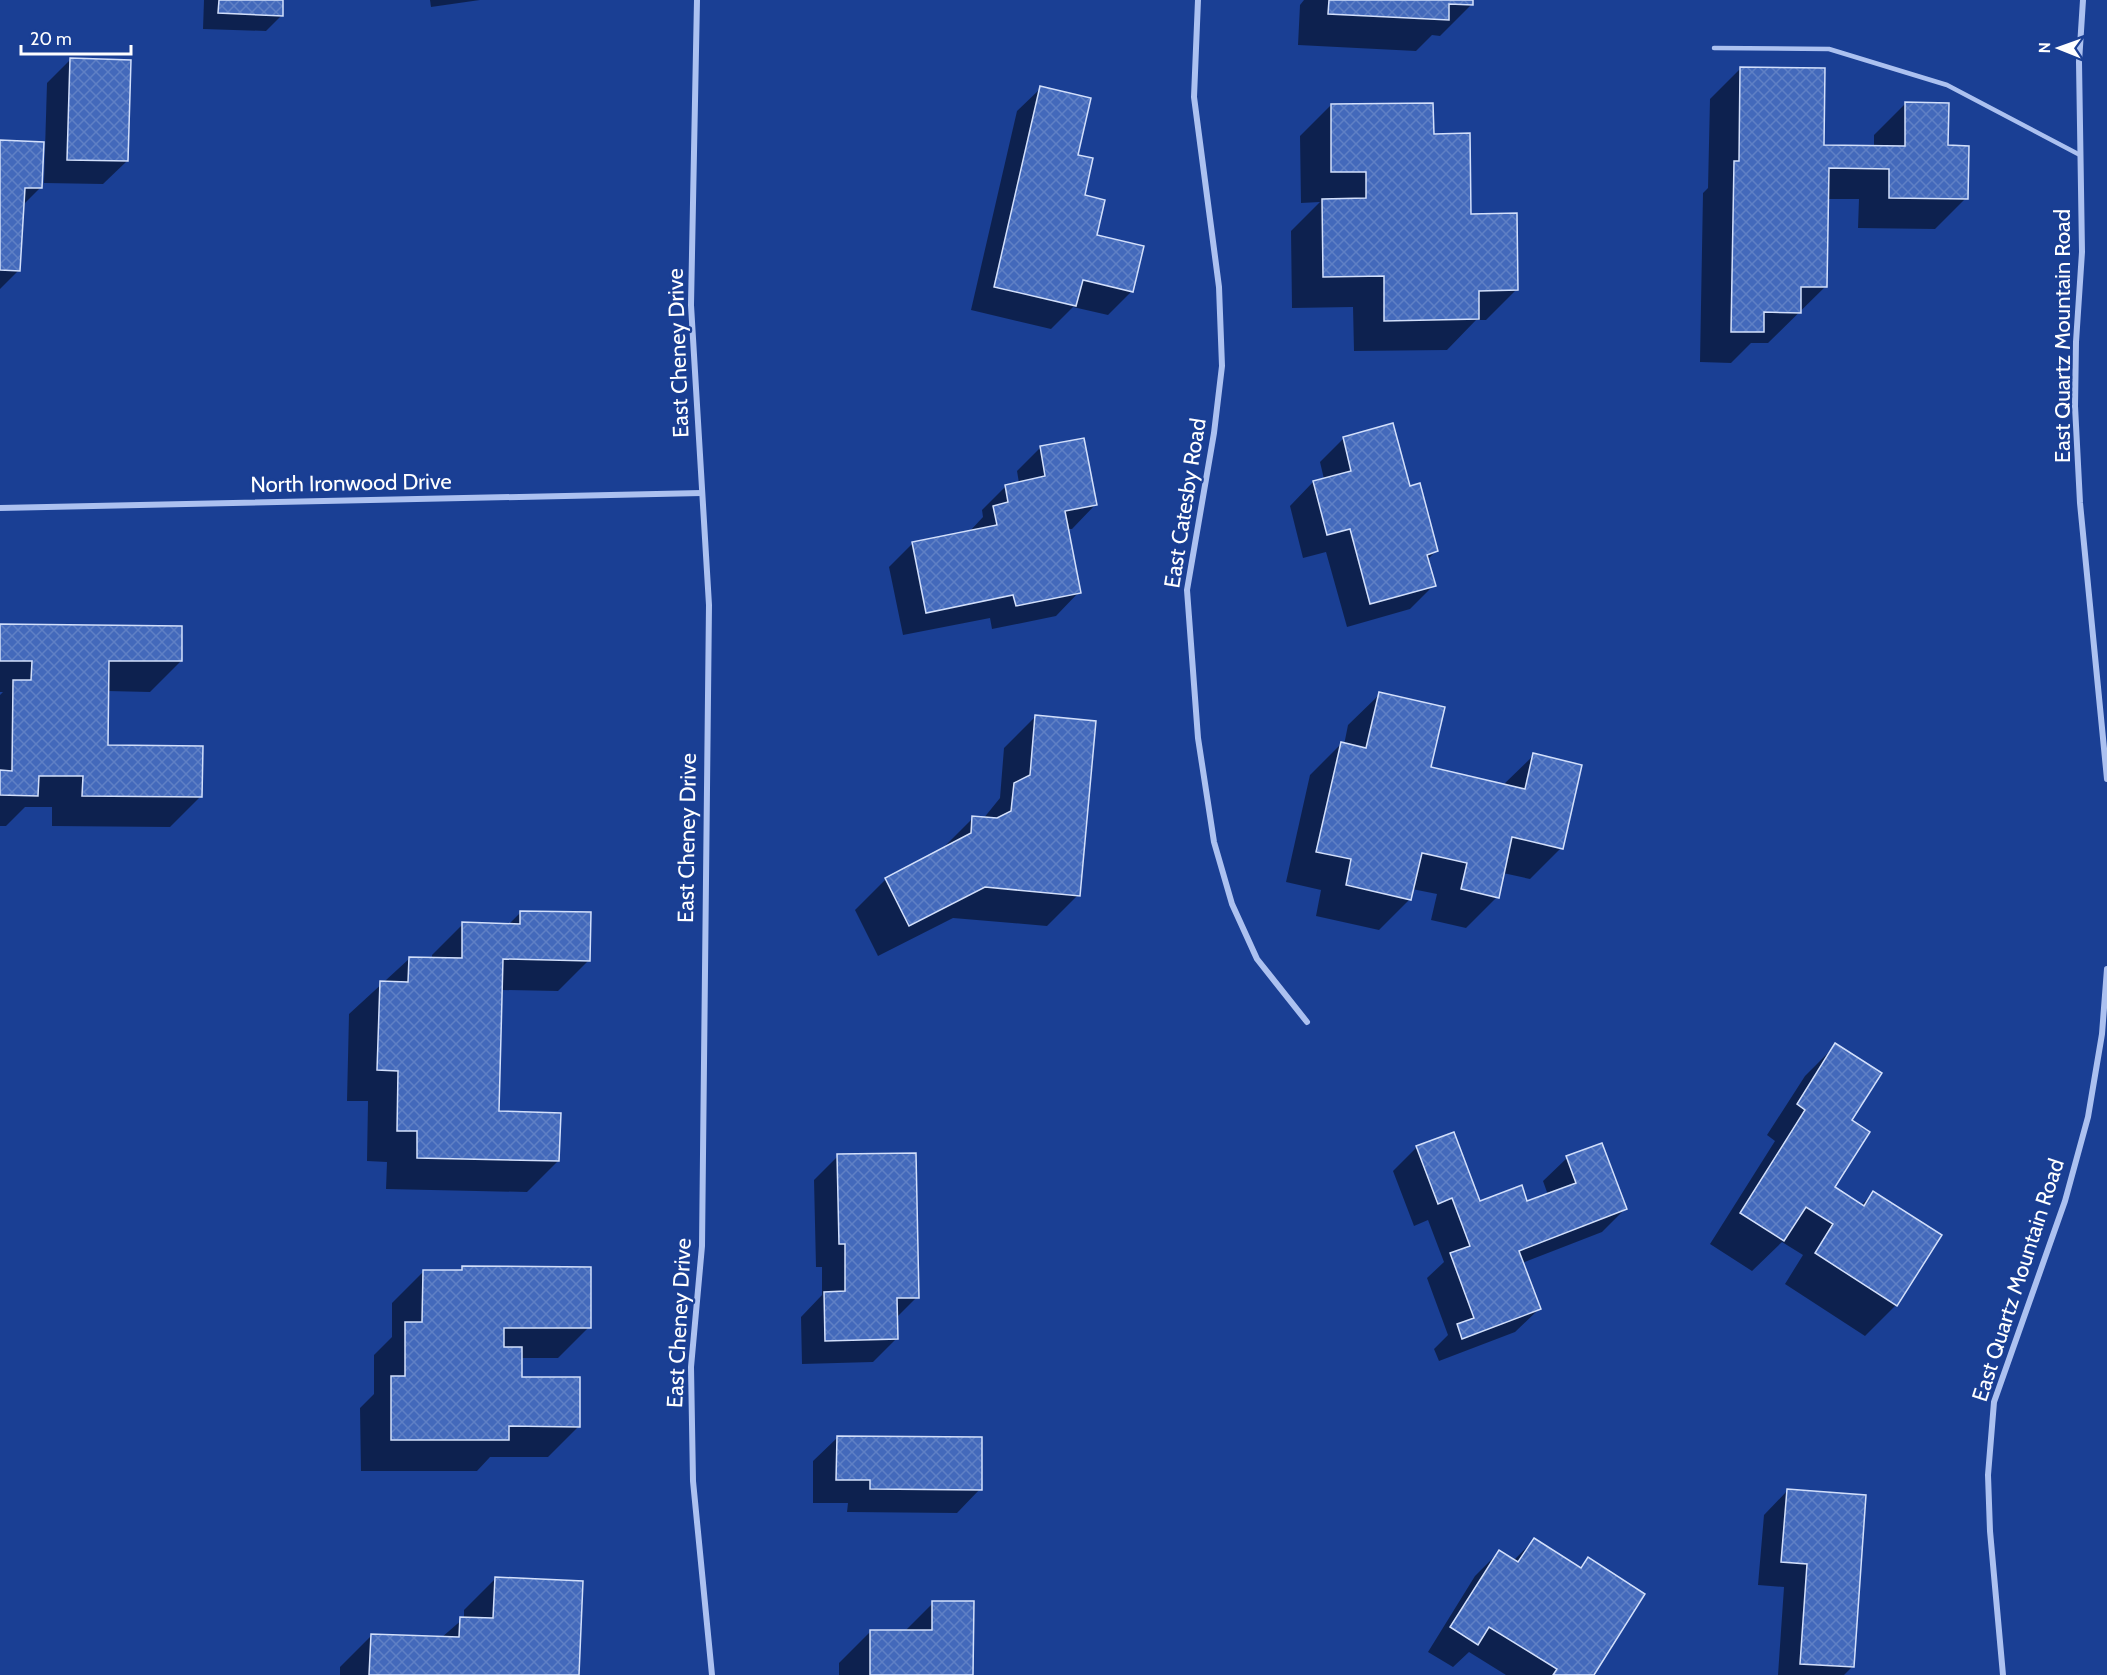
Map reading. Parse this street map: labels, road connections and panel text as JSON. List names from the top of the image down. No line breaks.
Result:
{"streets":{"street":["East Quartz Mountain Road","East Cheney Drive","North Ironwood Drive","East Catesby Road"]},"crossings":[["East Cheney Drive","North Ironwood Drive"]],"scale_bar":"20 m","north":"left"}
